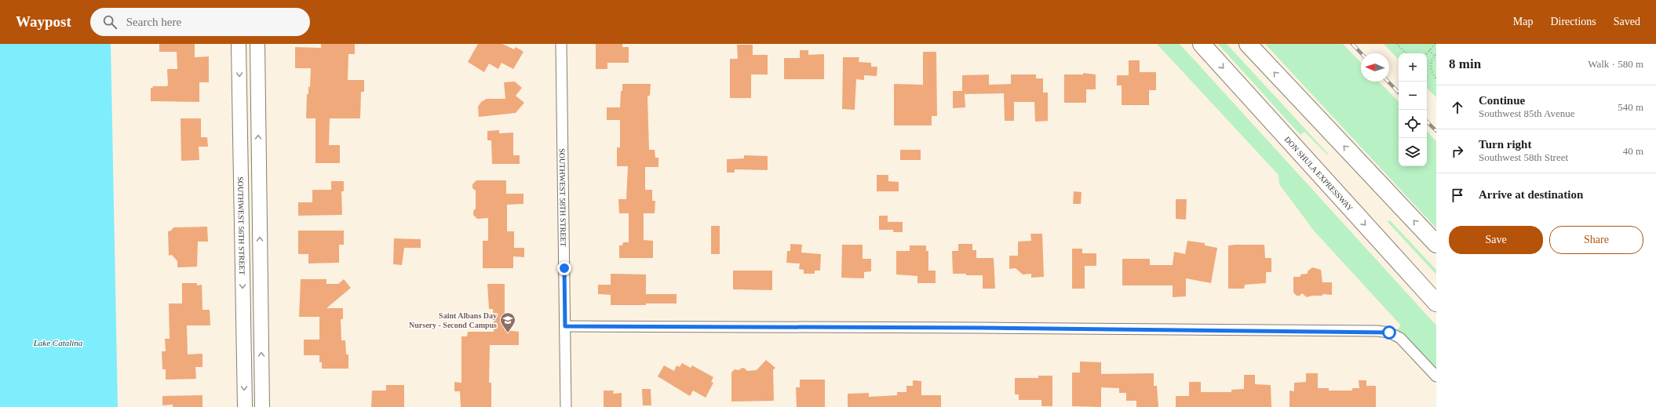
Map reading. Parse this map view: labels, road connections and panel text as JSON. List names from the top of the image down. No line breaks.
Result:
{"streets":{"highway":["DON SHULA EXPRESSWAY"],"main road":["SOUTHWEST 56TH STREET"],"street":["SOUTHWEST 58TH STREET"]},"water":["Lake Catalina"],"places":{"school or university":["Saint Albans Day Nursery - Second Campus"]},"north":"left","page":{"header":"Waypost","search":"Search here","nav":["Map","Directions","Saved"],"heading":["8 min","Walk · 580 m"],"map_buttons":["+","−"],"list":[["Continue","Southwest 85th Avenue","540 m"],["Turn right","Southwest 58th Street","40 m"],"Arrive at destination"],"buttons":["Save","Share"]}}
